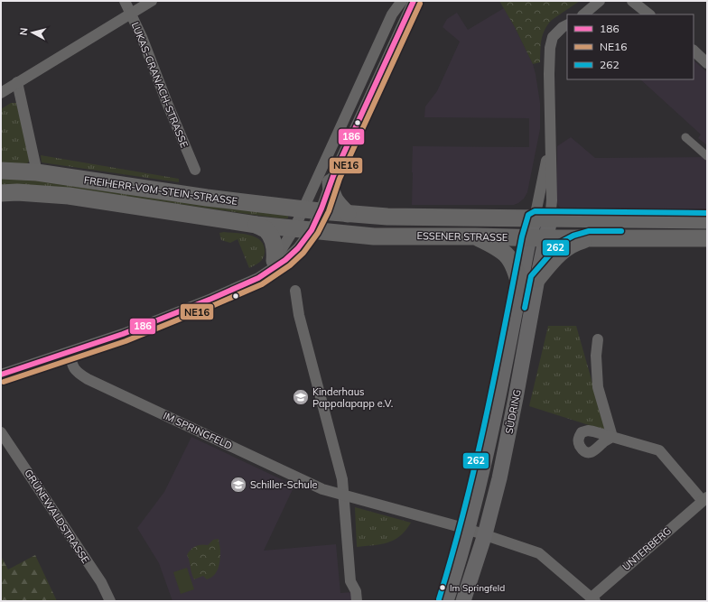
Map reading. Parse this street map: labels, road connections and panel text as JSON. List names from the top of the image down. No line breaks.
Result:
{"streets":{"main road":["FREIHERR-VOM-STEIN-STRASSE","ESSENER STRASSE","SÜDRING"],"street":["LUKAS-CRANACH-STRASSE","IM SPRINGFELD","GRÜNEWALDSTRASSE","UNTERBERG"]},"crossings":[["FREIHERR-VOM-STEIN-STRASSE","ESSENER STRASSE"],["ESSENER STRASSE","SÜDRING"],["SÜDRING","IM SPRINGFELD"],["IM SPRINGFELD","UNTERBERG"]],"places":{"school or university":["Kinderhaus Pappalapapp e.V.","Schiller-Schule"],"other":["Im Springfeld"]},"lines":["transit line 186","transit line NE16","transit line 262"],"legend":["186","NE16","262"],"north":"left"}
